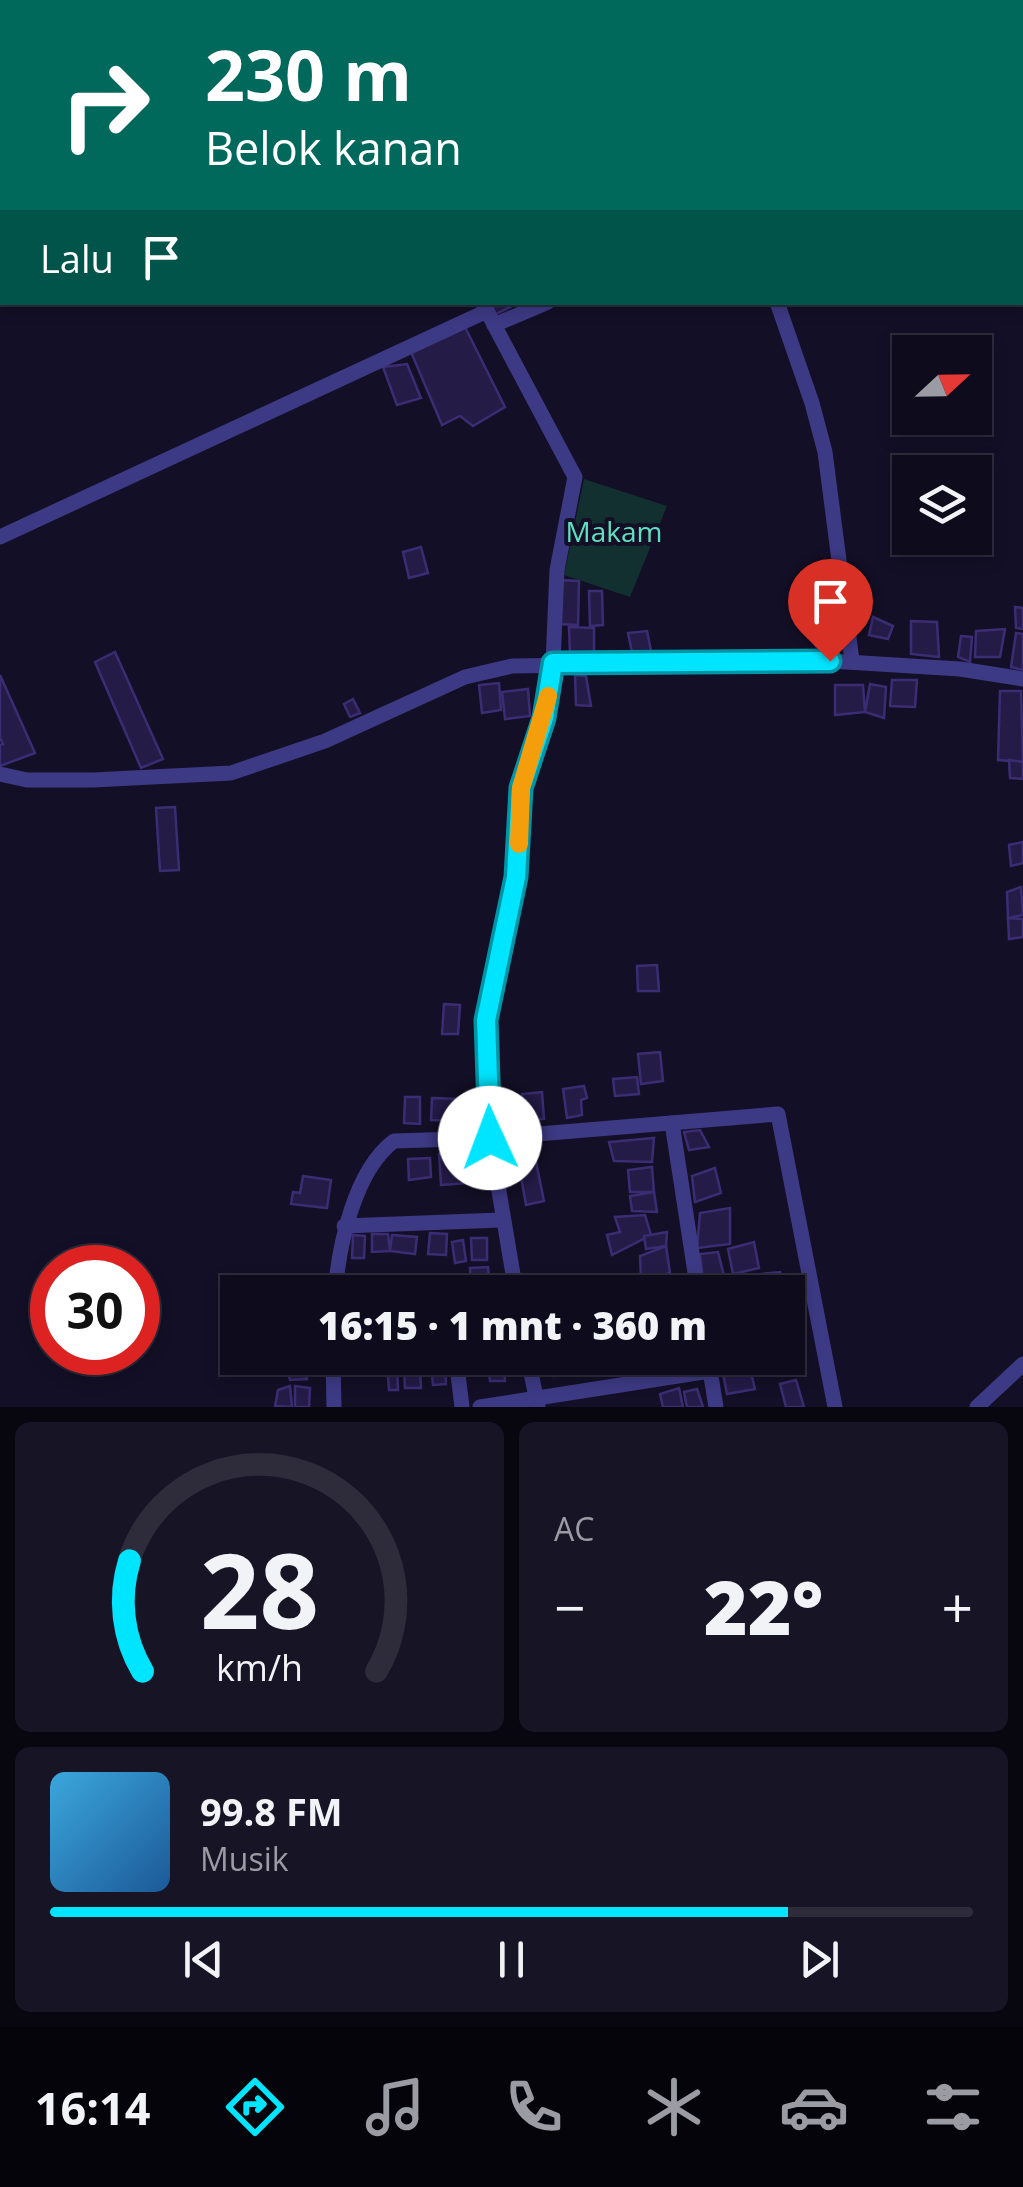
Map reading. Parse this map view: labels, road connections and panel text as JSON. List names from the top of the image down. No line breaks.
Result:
{"parks":["Makam"],"north":"right","page":{"turn":["230 m","Belok kanan"],"then":"Lalu","limit":"30","trip":"16:15 · 1 mnt · 360 m","tile":"AC","heat":["−","22°","+"],"song":["99.8 FM","Musik"],"tabs":"16:14","gauge":["28","km/h"]}}
